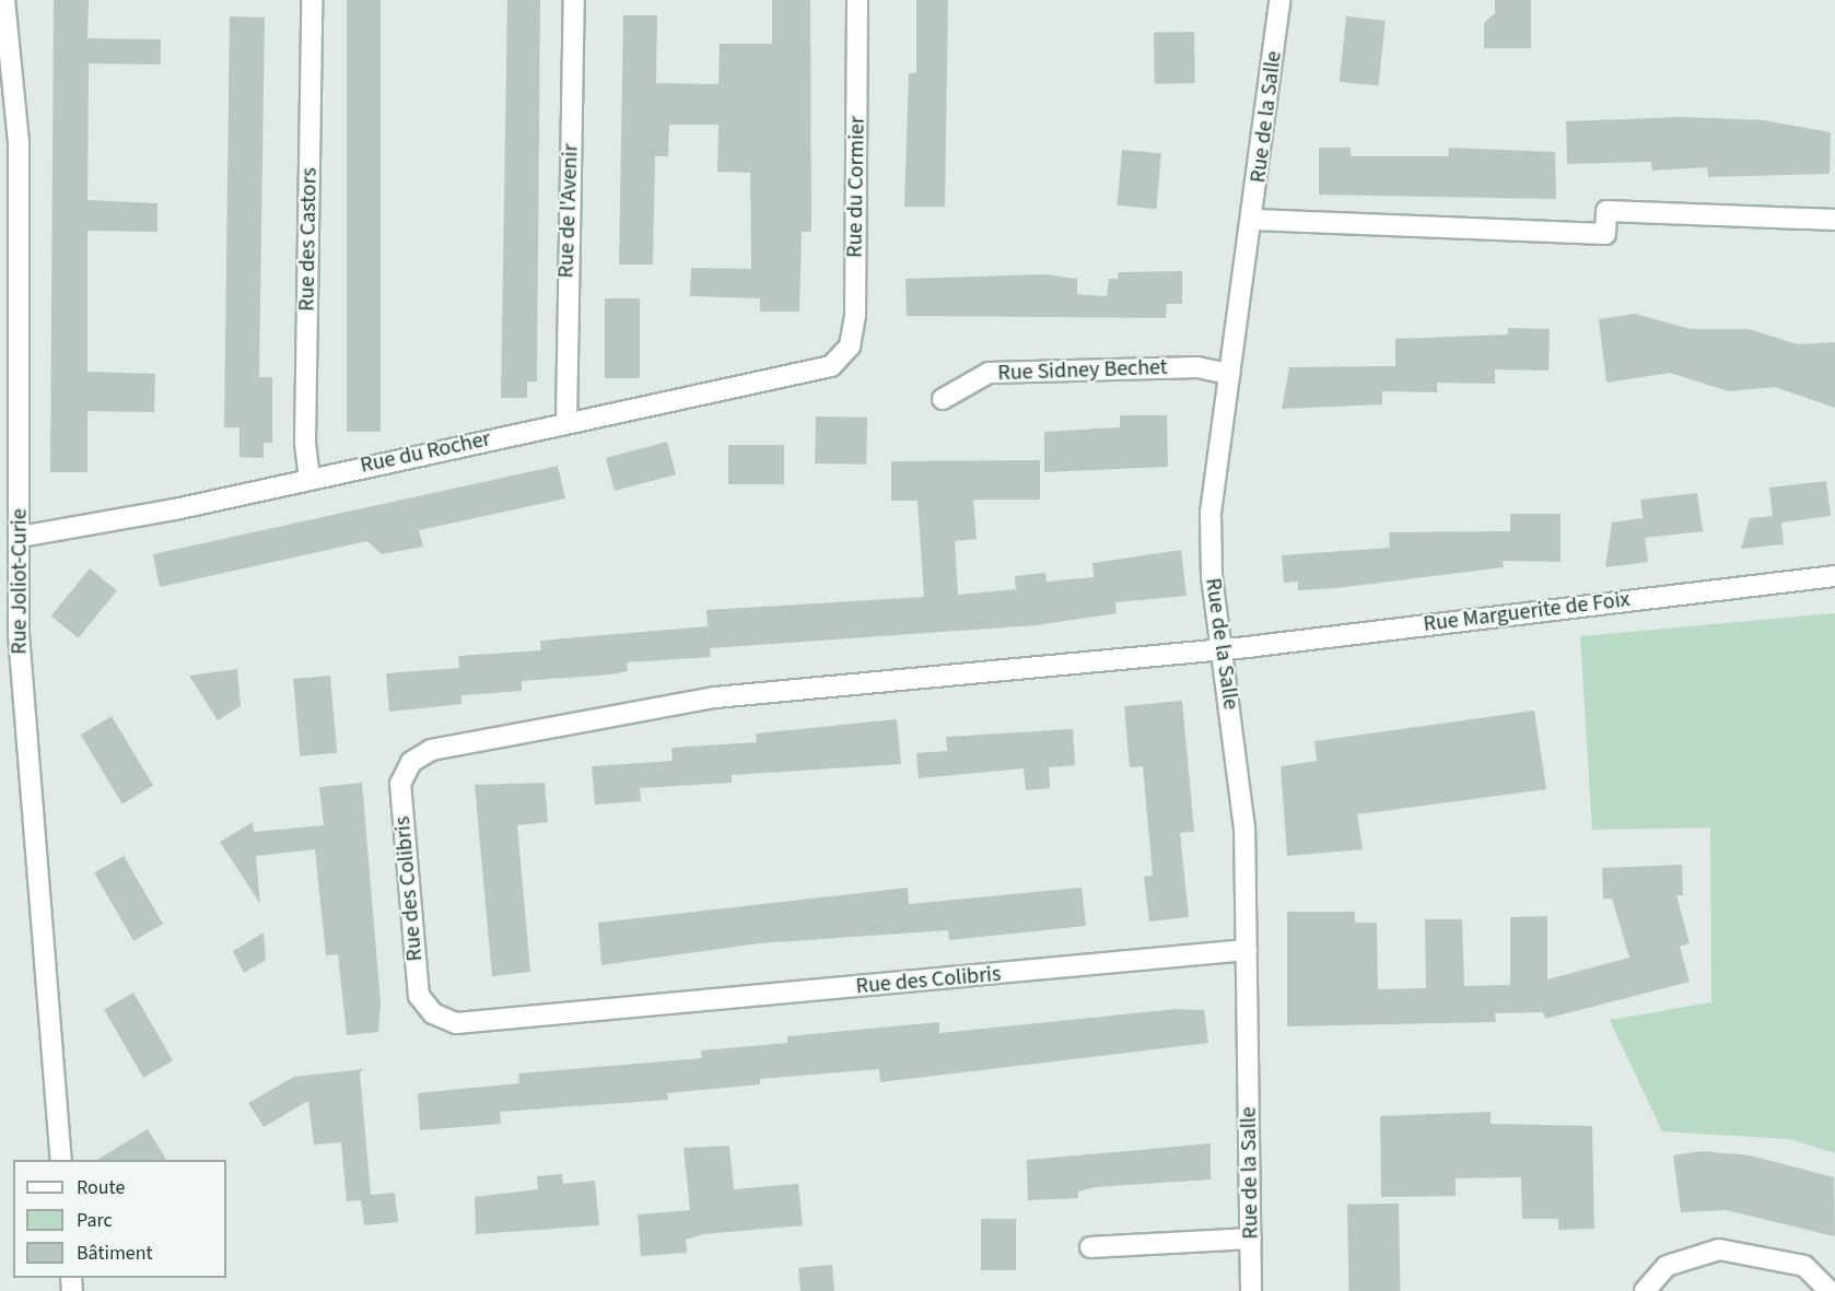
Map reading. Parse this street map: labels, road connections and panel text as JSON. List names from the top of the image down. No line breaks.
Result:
{"streets":{"street":["Rue de la Salle","Rue du Cormier","Rue de l'Avenir","Rue des Castors","Rue Sidney Bechet","Rue du Rocher","Rue Joliot-Curie","Rue Marguerite de Foix","Rue des Colibris"]},"crossings":[["Rue de la Salle","Rue Sidney Bechet"],["Rue de la Salle","Rue Marguerite de Foix"],["Rue de la Salle","Rue des Colibris"],["Rue du Cormier","Rue du Rocher"],["Rue de l'Avenir","Rue du Rocher"],["Rue des Castors","Rue du Rocher"],["Rue du Rocher","Rue Joliot-Curie"],["Rue Marguerite de Foix","Rue des Colibris"]],"legend":["Route","Parc","Bâtiment"]}
